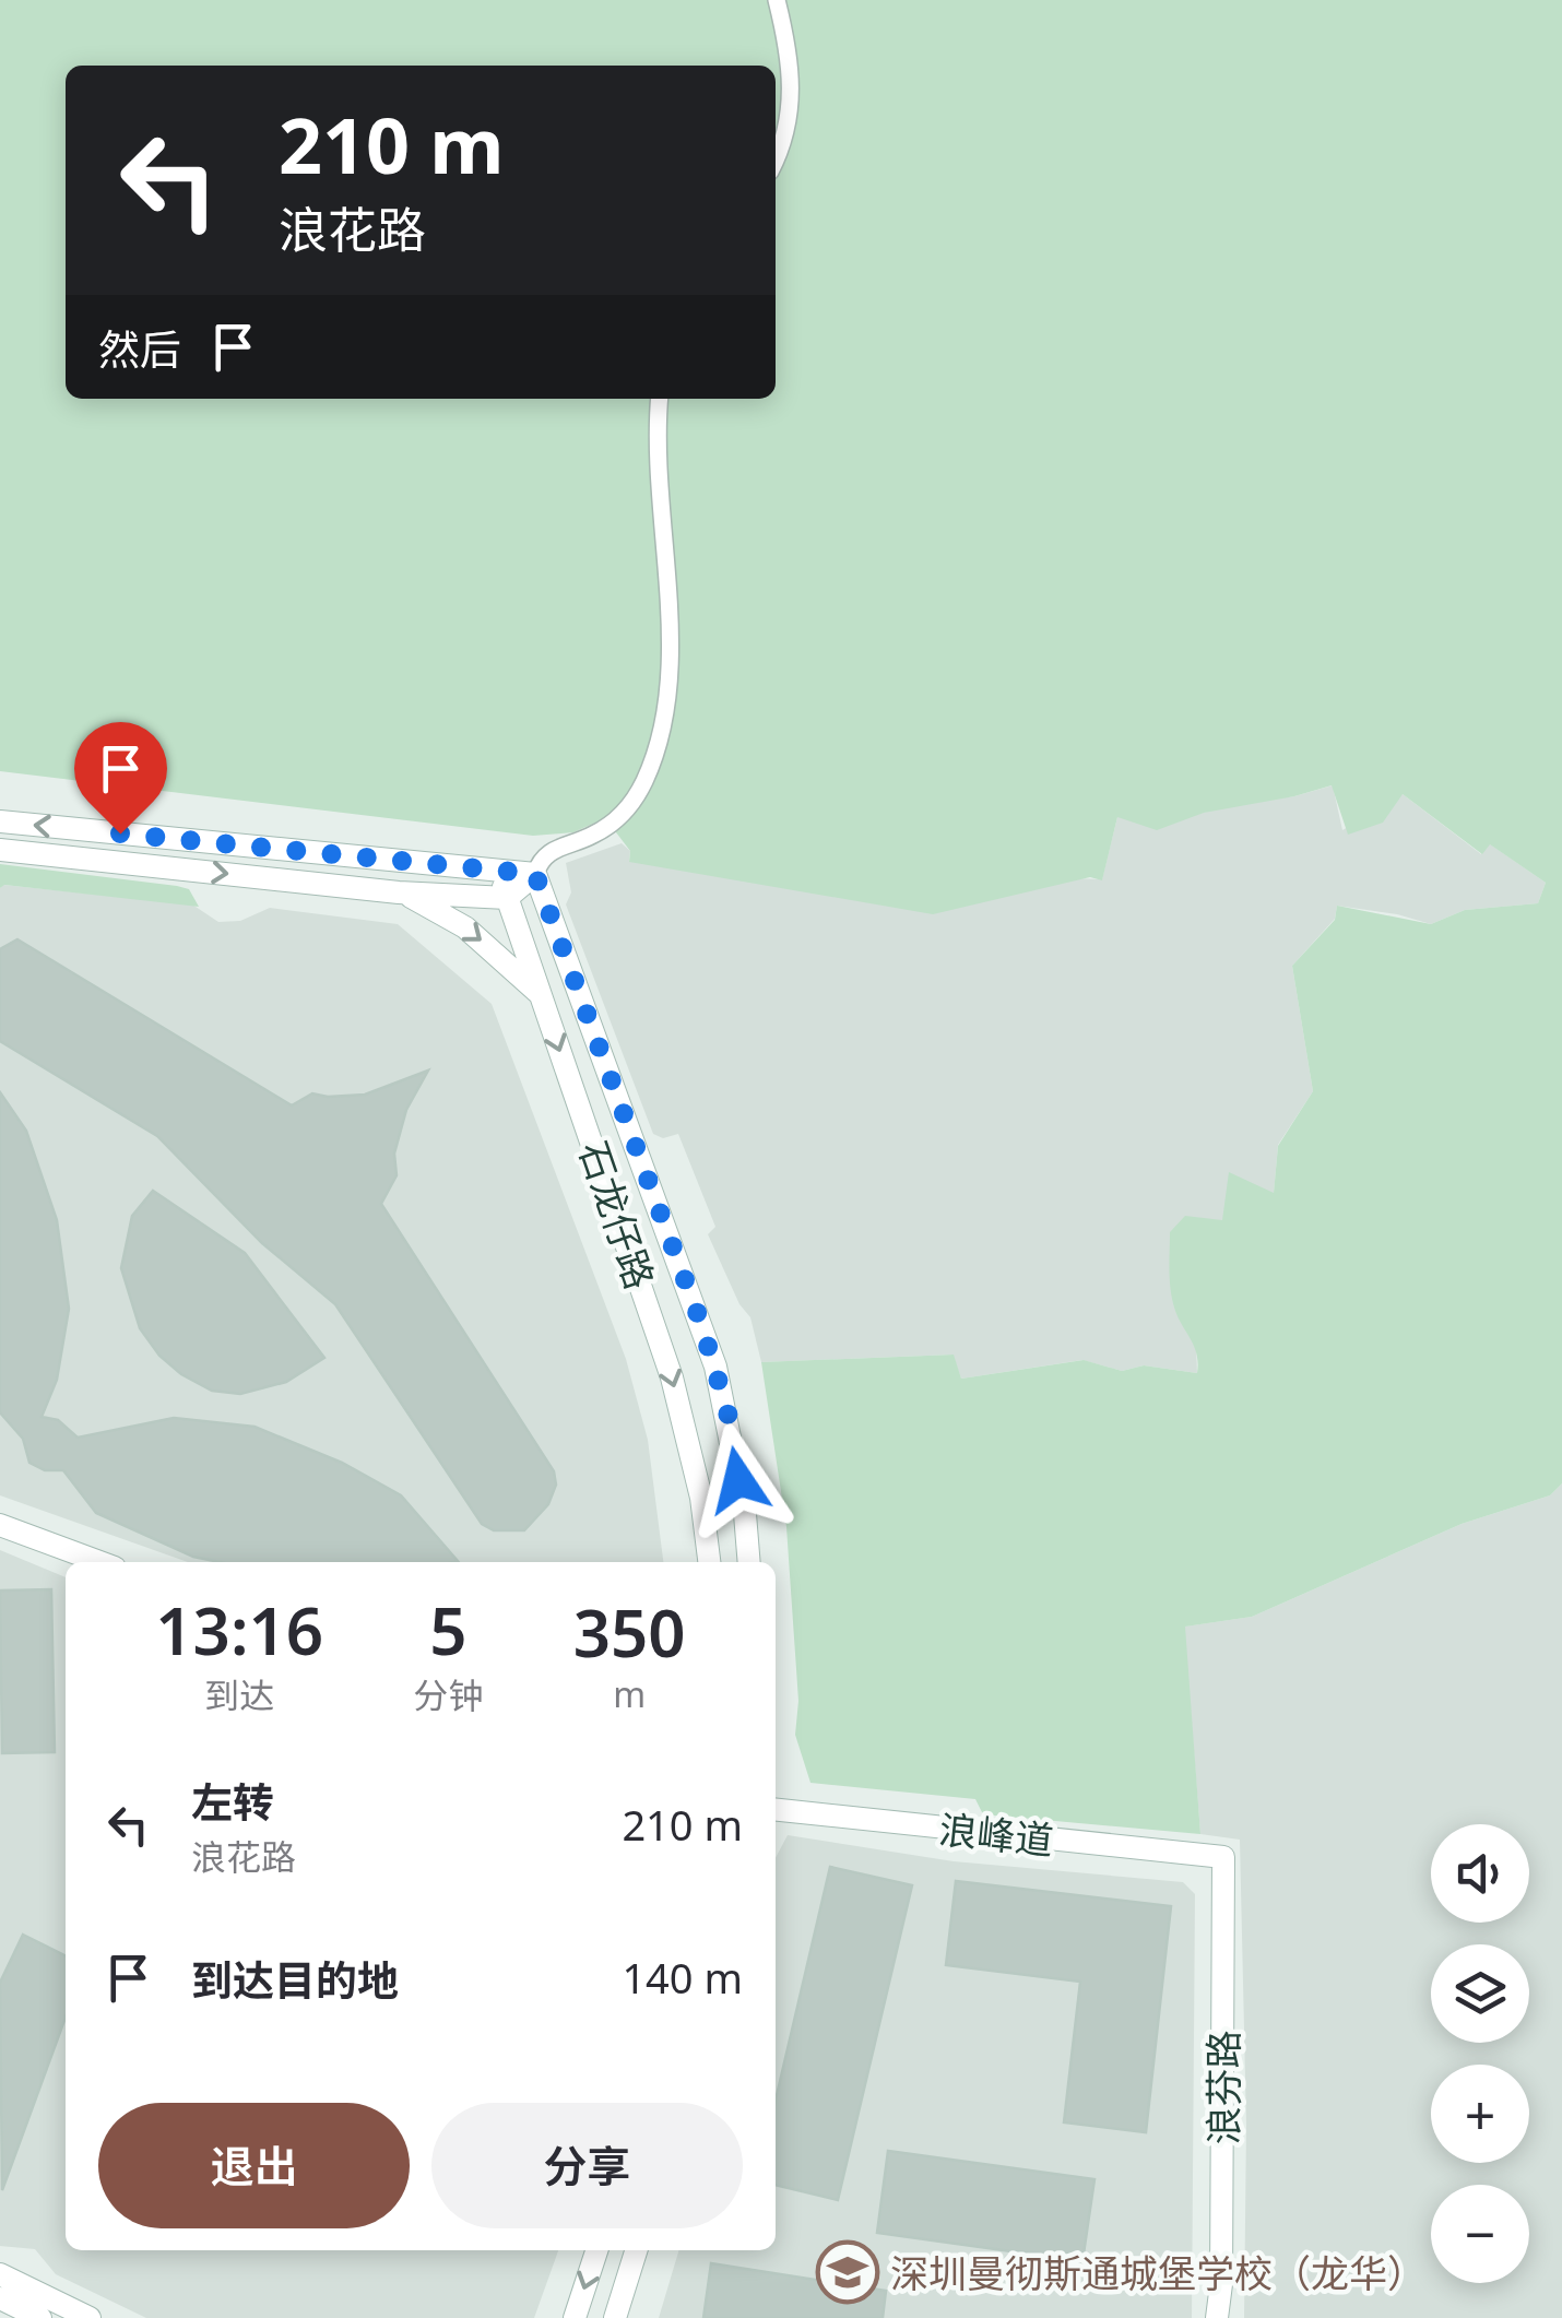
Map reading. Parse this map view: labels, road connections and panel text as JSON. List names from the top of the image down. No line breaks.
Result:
{"streets":{"main road":["石龙仔路","浪峰道","浪芬路"]},"crossings":[["浪峰道","浪芬路"]],"places":{"school or university":["深圳曼彻斯通城堡学校（龙华）"]},"page":{"turn":["210 m","浪花路"],"then":"然后","eta":["13:16","到达","5","分钟","350","m"],"list":[{"name":"左转","note":"浪花路","value":"210 m"},{"name":"到达目的地","value":"140 m"}],"map_buttons":["+","−"],"buttons":["退出","分享"]}}
